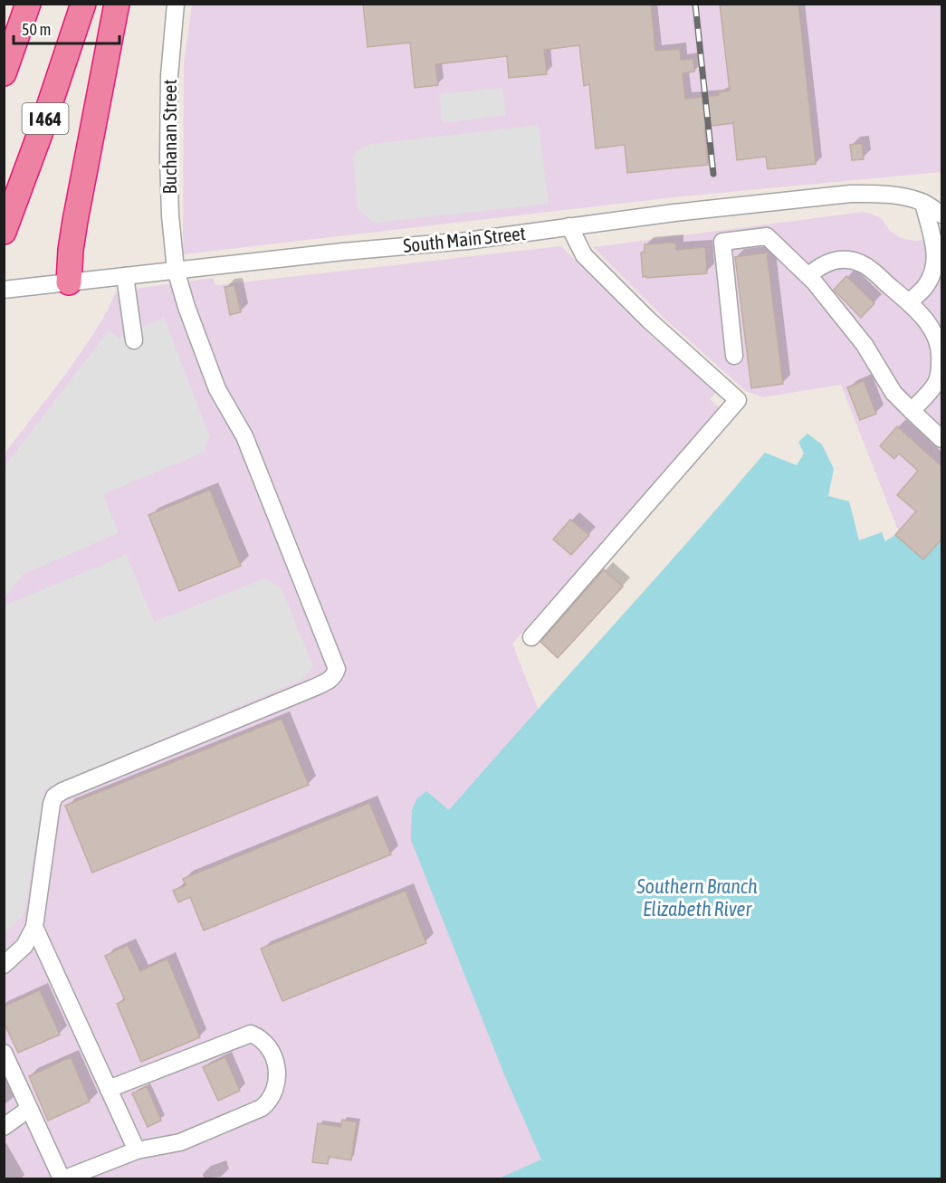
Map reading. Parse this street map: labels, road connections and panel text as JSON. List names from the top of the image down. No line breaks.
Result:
{"streets":{"highway":["I 464"],"street":["Buchanan Street","South Main Street"]},"crossings":[["Buchanan Street","South Main Street"]],"water":["Southern Branch Elizabeth River"],"scale_bar":"50 m"}
